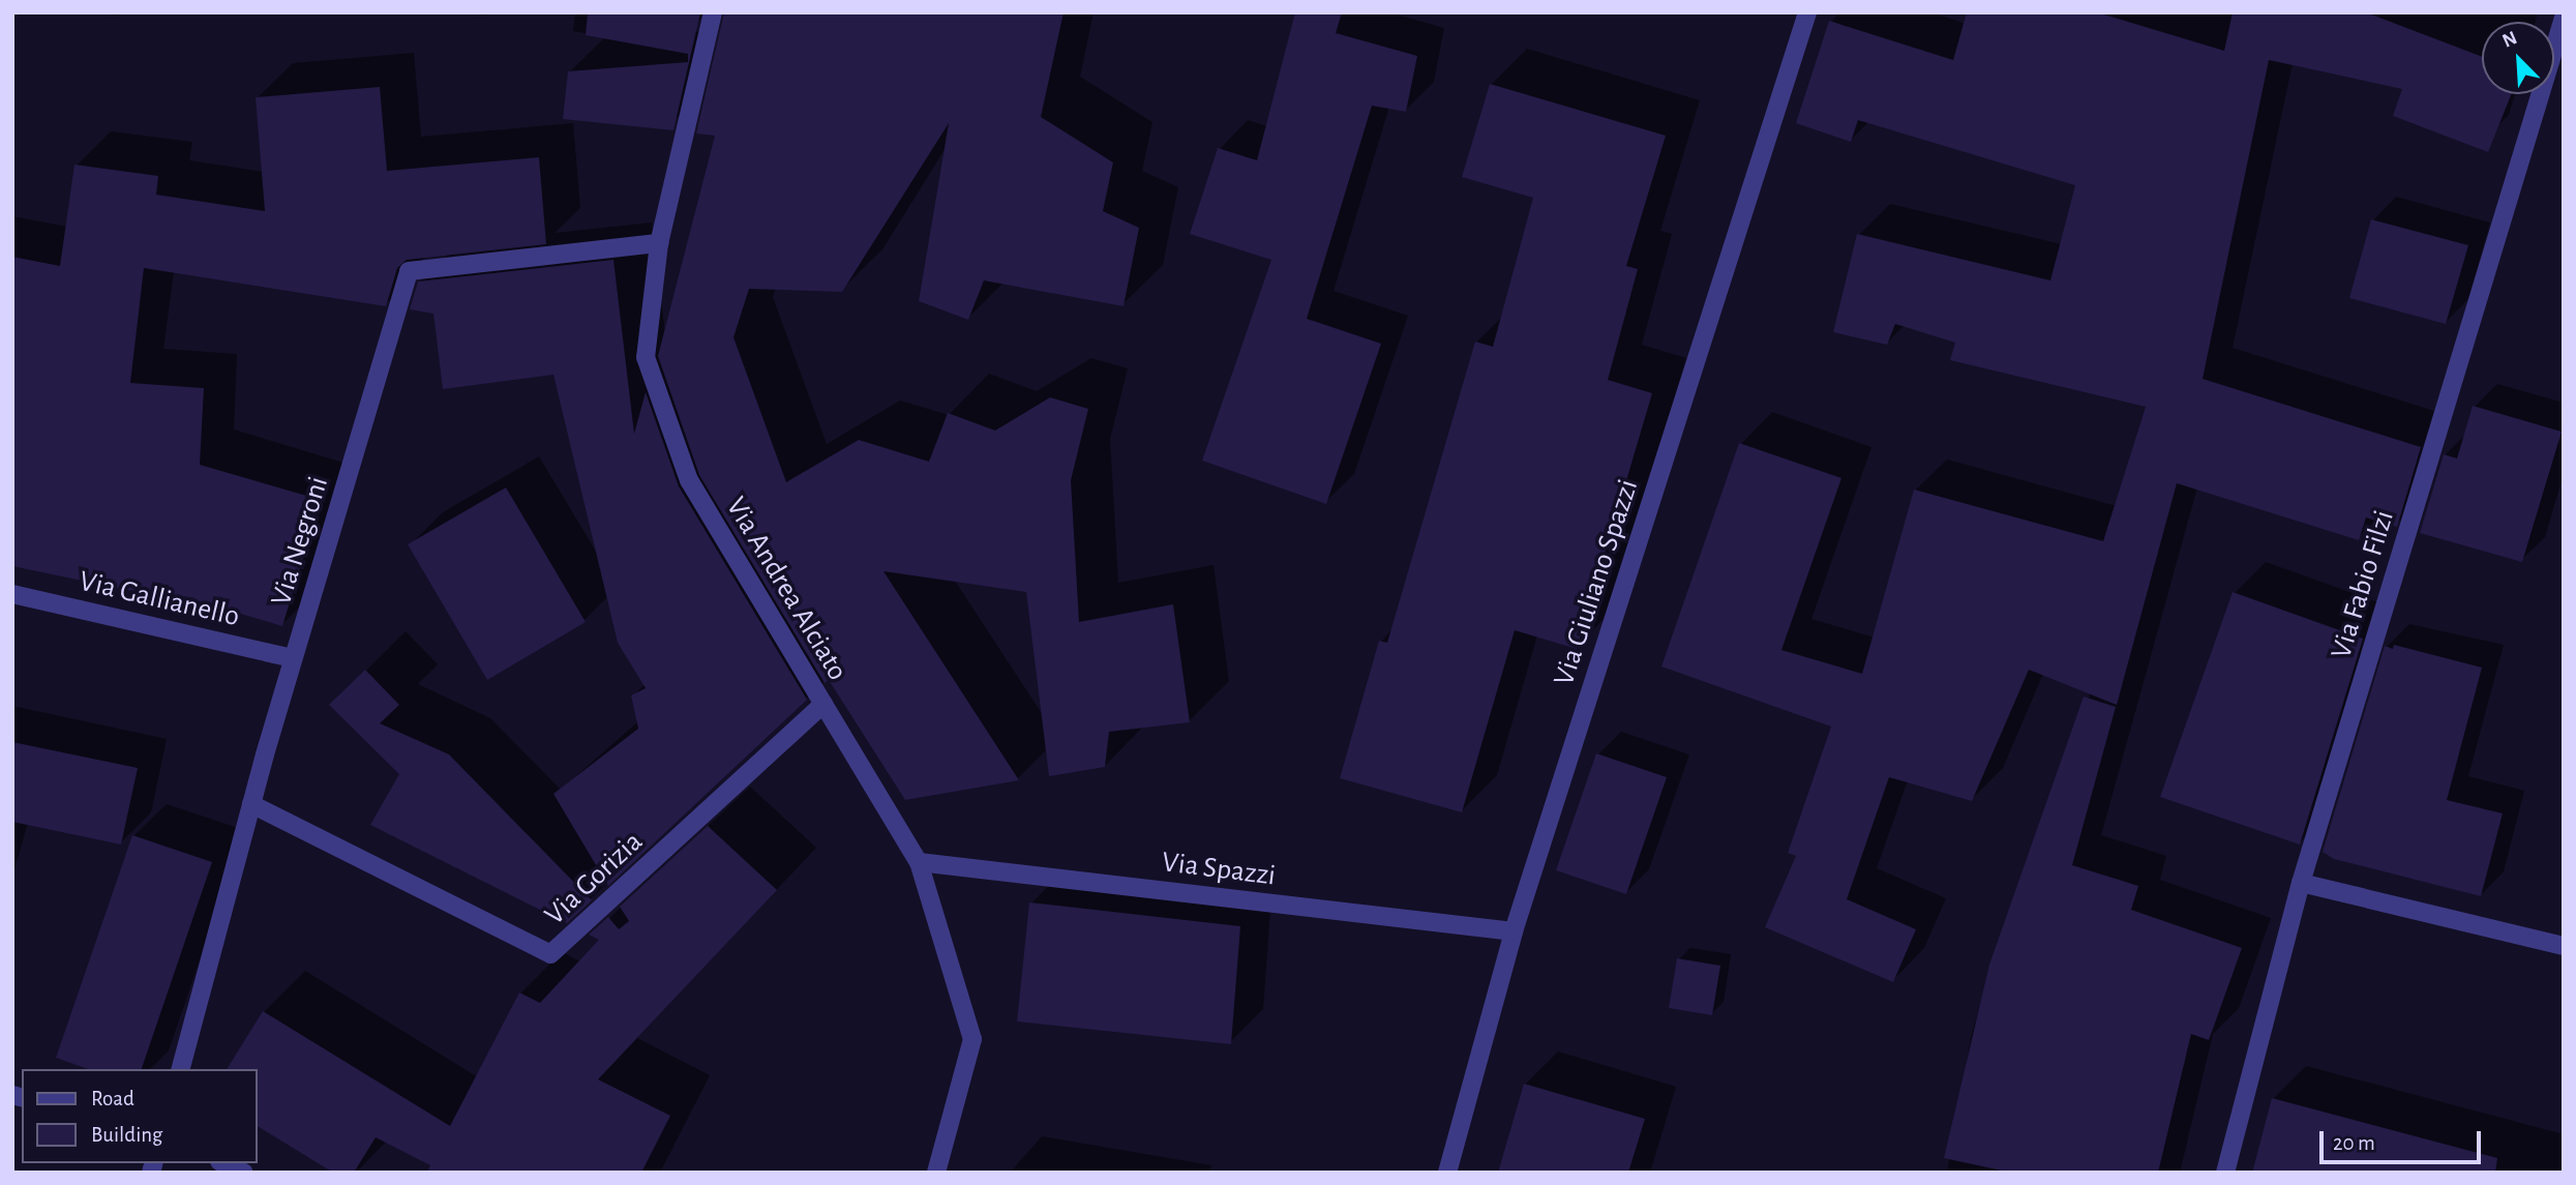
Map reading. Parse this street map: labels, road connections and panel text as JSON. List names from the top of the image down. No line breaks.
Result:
{"streets":{"street":["Via Negroni","Via Giuliano Spazzi","Via Fabio Filzi","Via Andrea Alciato","Via Gallianello","Via Spazzi","Via Gorizia"]},"crossings":[["Via Negroni","Via Andrea Alciato"],["Via Negroni","Via Gallianello"],["Via Negroni","Via Gorizia"],["Via Giuliano Spazzi","Via Spazzi"],["Via Andrea Alciato","Via Spazzi"],["Via Andrea Alciato","Via Gorizia"]],"legend":["Road","Building"],"scale_bar":"20 m","north":"top left"}
